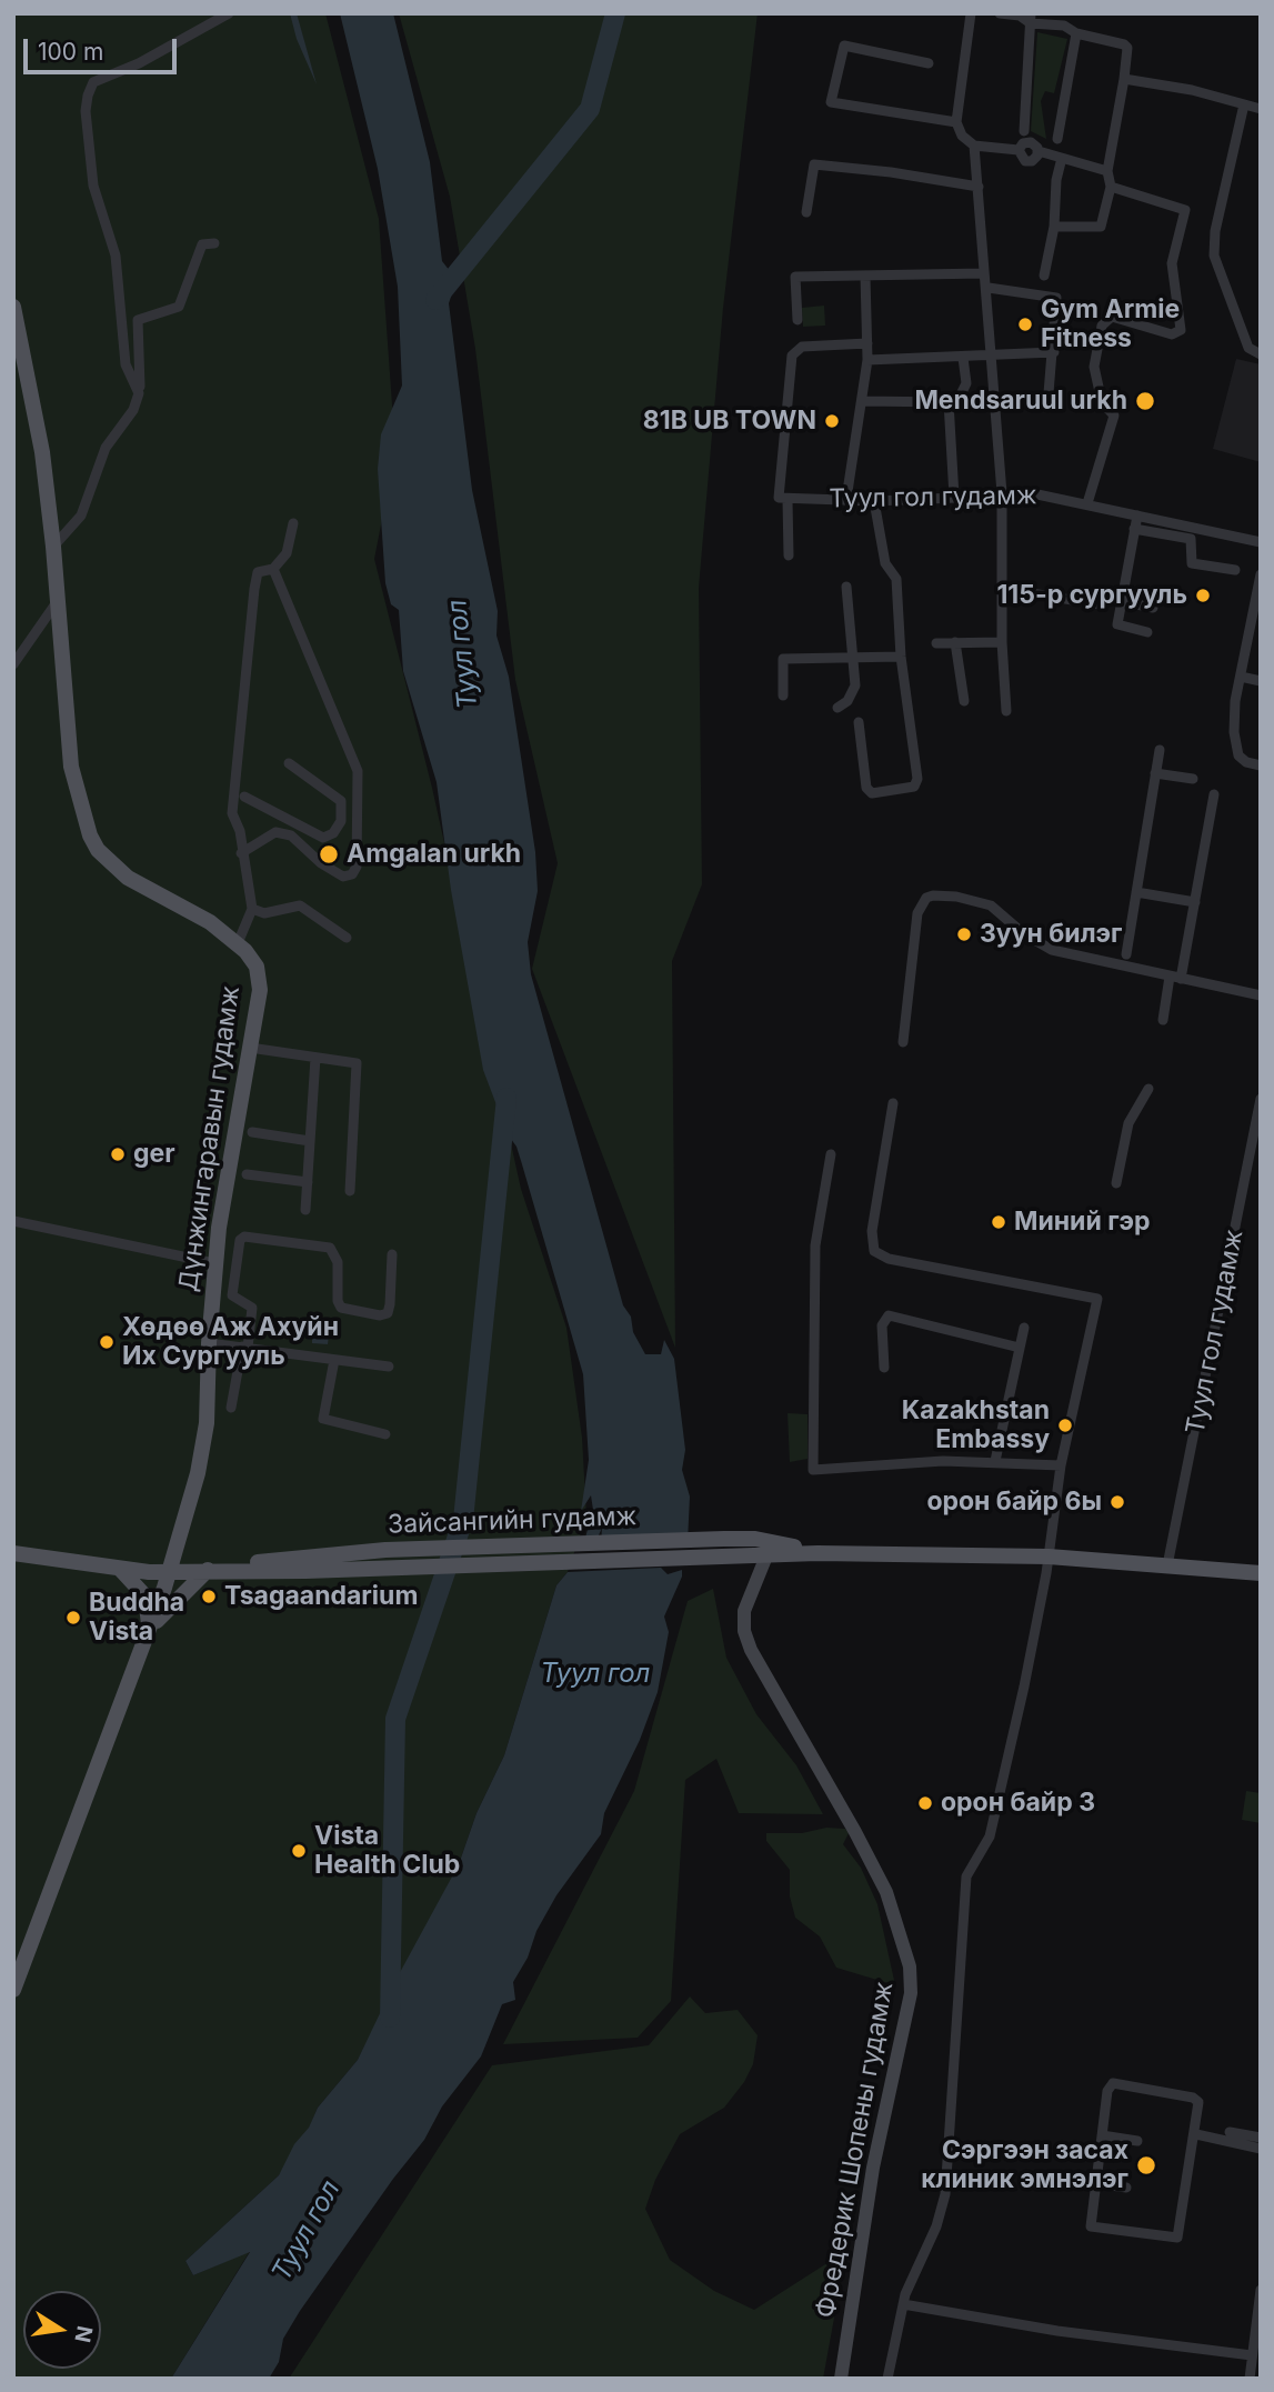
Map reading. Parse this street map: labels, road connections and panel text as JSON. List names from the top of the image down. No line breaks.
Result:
{"streets":{"main road":["Дүнжингаравын гудамж","Зайсангийн гудамж"],"street":["Туул гол гудамж","Фредерик Шопены гудамж"]},"crossings":[["Туул гол гудамж","Зайсангийн гудамж"],["Дүнжингаравын гудамж","Зайсангийн гудамж"],["Зайсангийн гудамж","Фредерик Шопены гудамж"]],"water":["Туул гол"],"places":["Gym Armie Fitness","Mendsaruul urkh","81В UB TOWN","115-р сургууль","Amgalan urkh","Зуун билэг","ger","Миний гэр","Хөдөө Аж Ахуйн Их Сургууль","Kazakhstan Embassy","орон байр 6ы","Tsagaandarium","Buddha Vista","орон байр 3","Vista Health Club","Сэргээн засах клиник эмнэлэг"],"scale_bar":"100 m","north":"right"}
